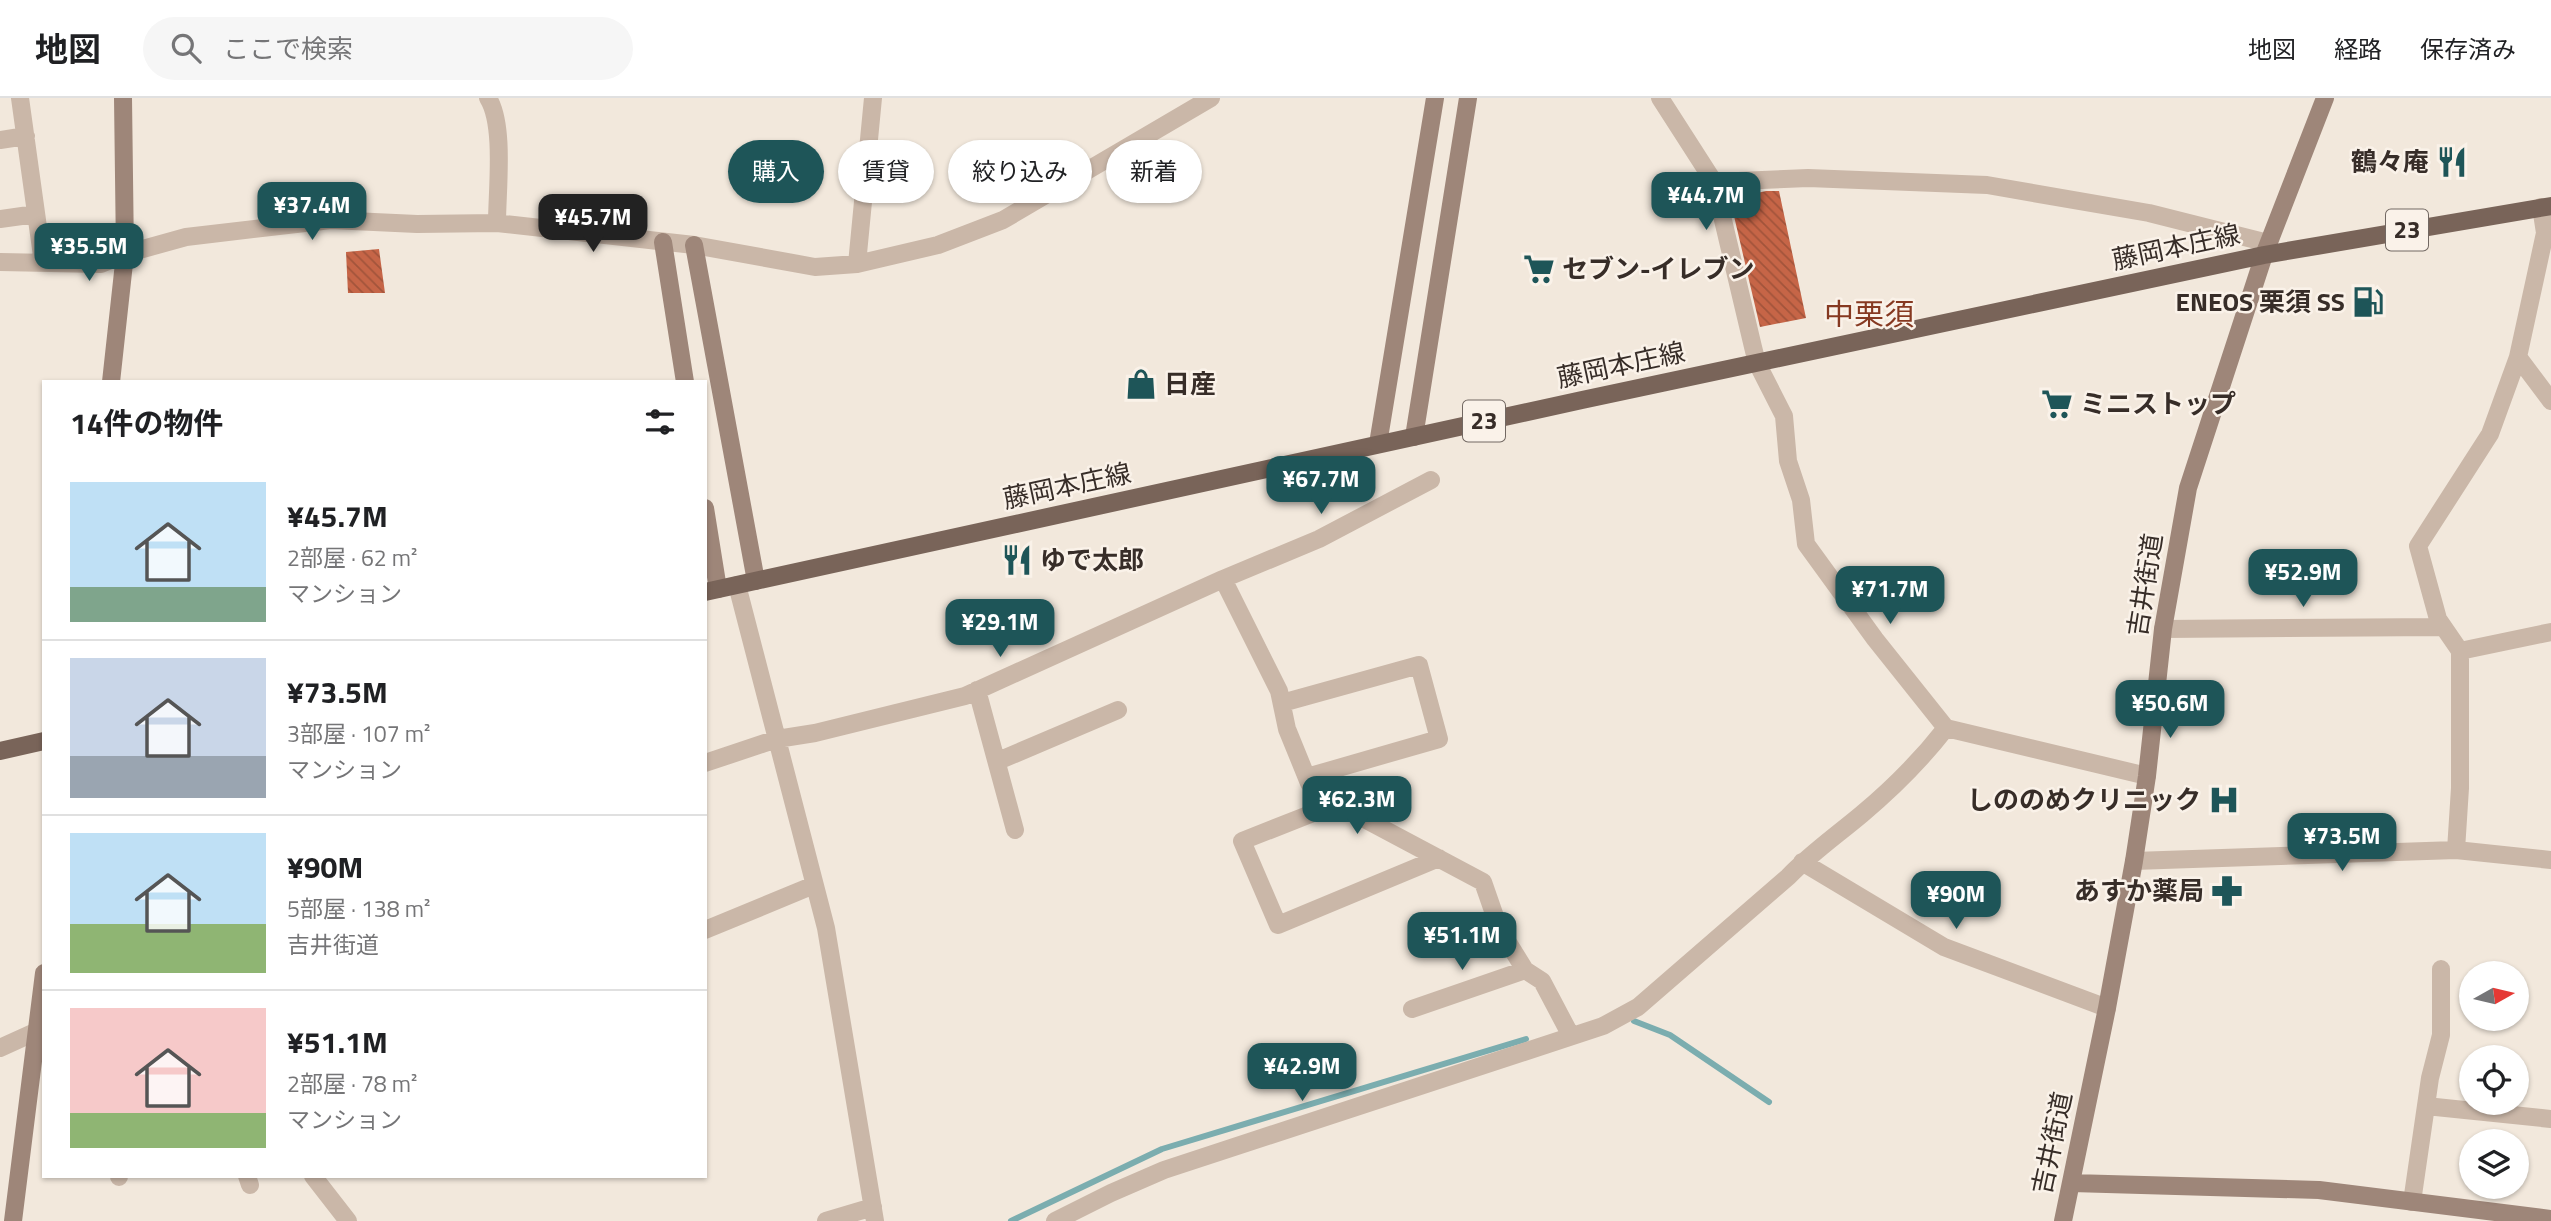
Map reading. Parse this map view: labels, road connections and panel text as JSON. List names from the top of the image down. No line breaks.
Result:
{"streets":{"main road":["23","藤岡本庄線"],"street":["吉井街道"]},"crossings":[["藤岡本庄線","吉井街道"]],"districts":["中栗須"],"places":{"restaurant":["鶴々庵","ゆで太郎"],"supermarket":["セブン-イレブン","ミニストップ"],"fuel station":["ENEOS 栗須 SS"],"shop":["日産"],"hospital":["しののめクリニック"],"pharmacy":["あすか薬局"]},"north":"right","page":{"header":"地図","search":"ここで検索","nav":["地図","経路","保存済み"],"chip":["購入","賃貸","絞り込み","新着"],"price":["¥44.7M","¥37.4M","¥45.7M","¥35.5M","¥67.7M","¥52.9M","¥71.7M","¥29.1M","¥50.6M","¥62.3M","¥73.5M","¥90M","¥51.1M","¥42.9M"],"heading":"14件の物件","list":[{"name":"¥45.7M","note":"2部屋 · 62 m² · マンション"},{"name":"¥73.5M","note":"3部屋 · 107 m² · マンション"},{"name":"¥90M","note":"5部屋 · 138 m² · 吉井街道"},{"name":"¥51.1M","note":"2部屋 · 78 m² · マンション"}]}}
